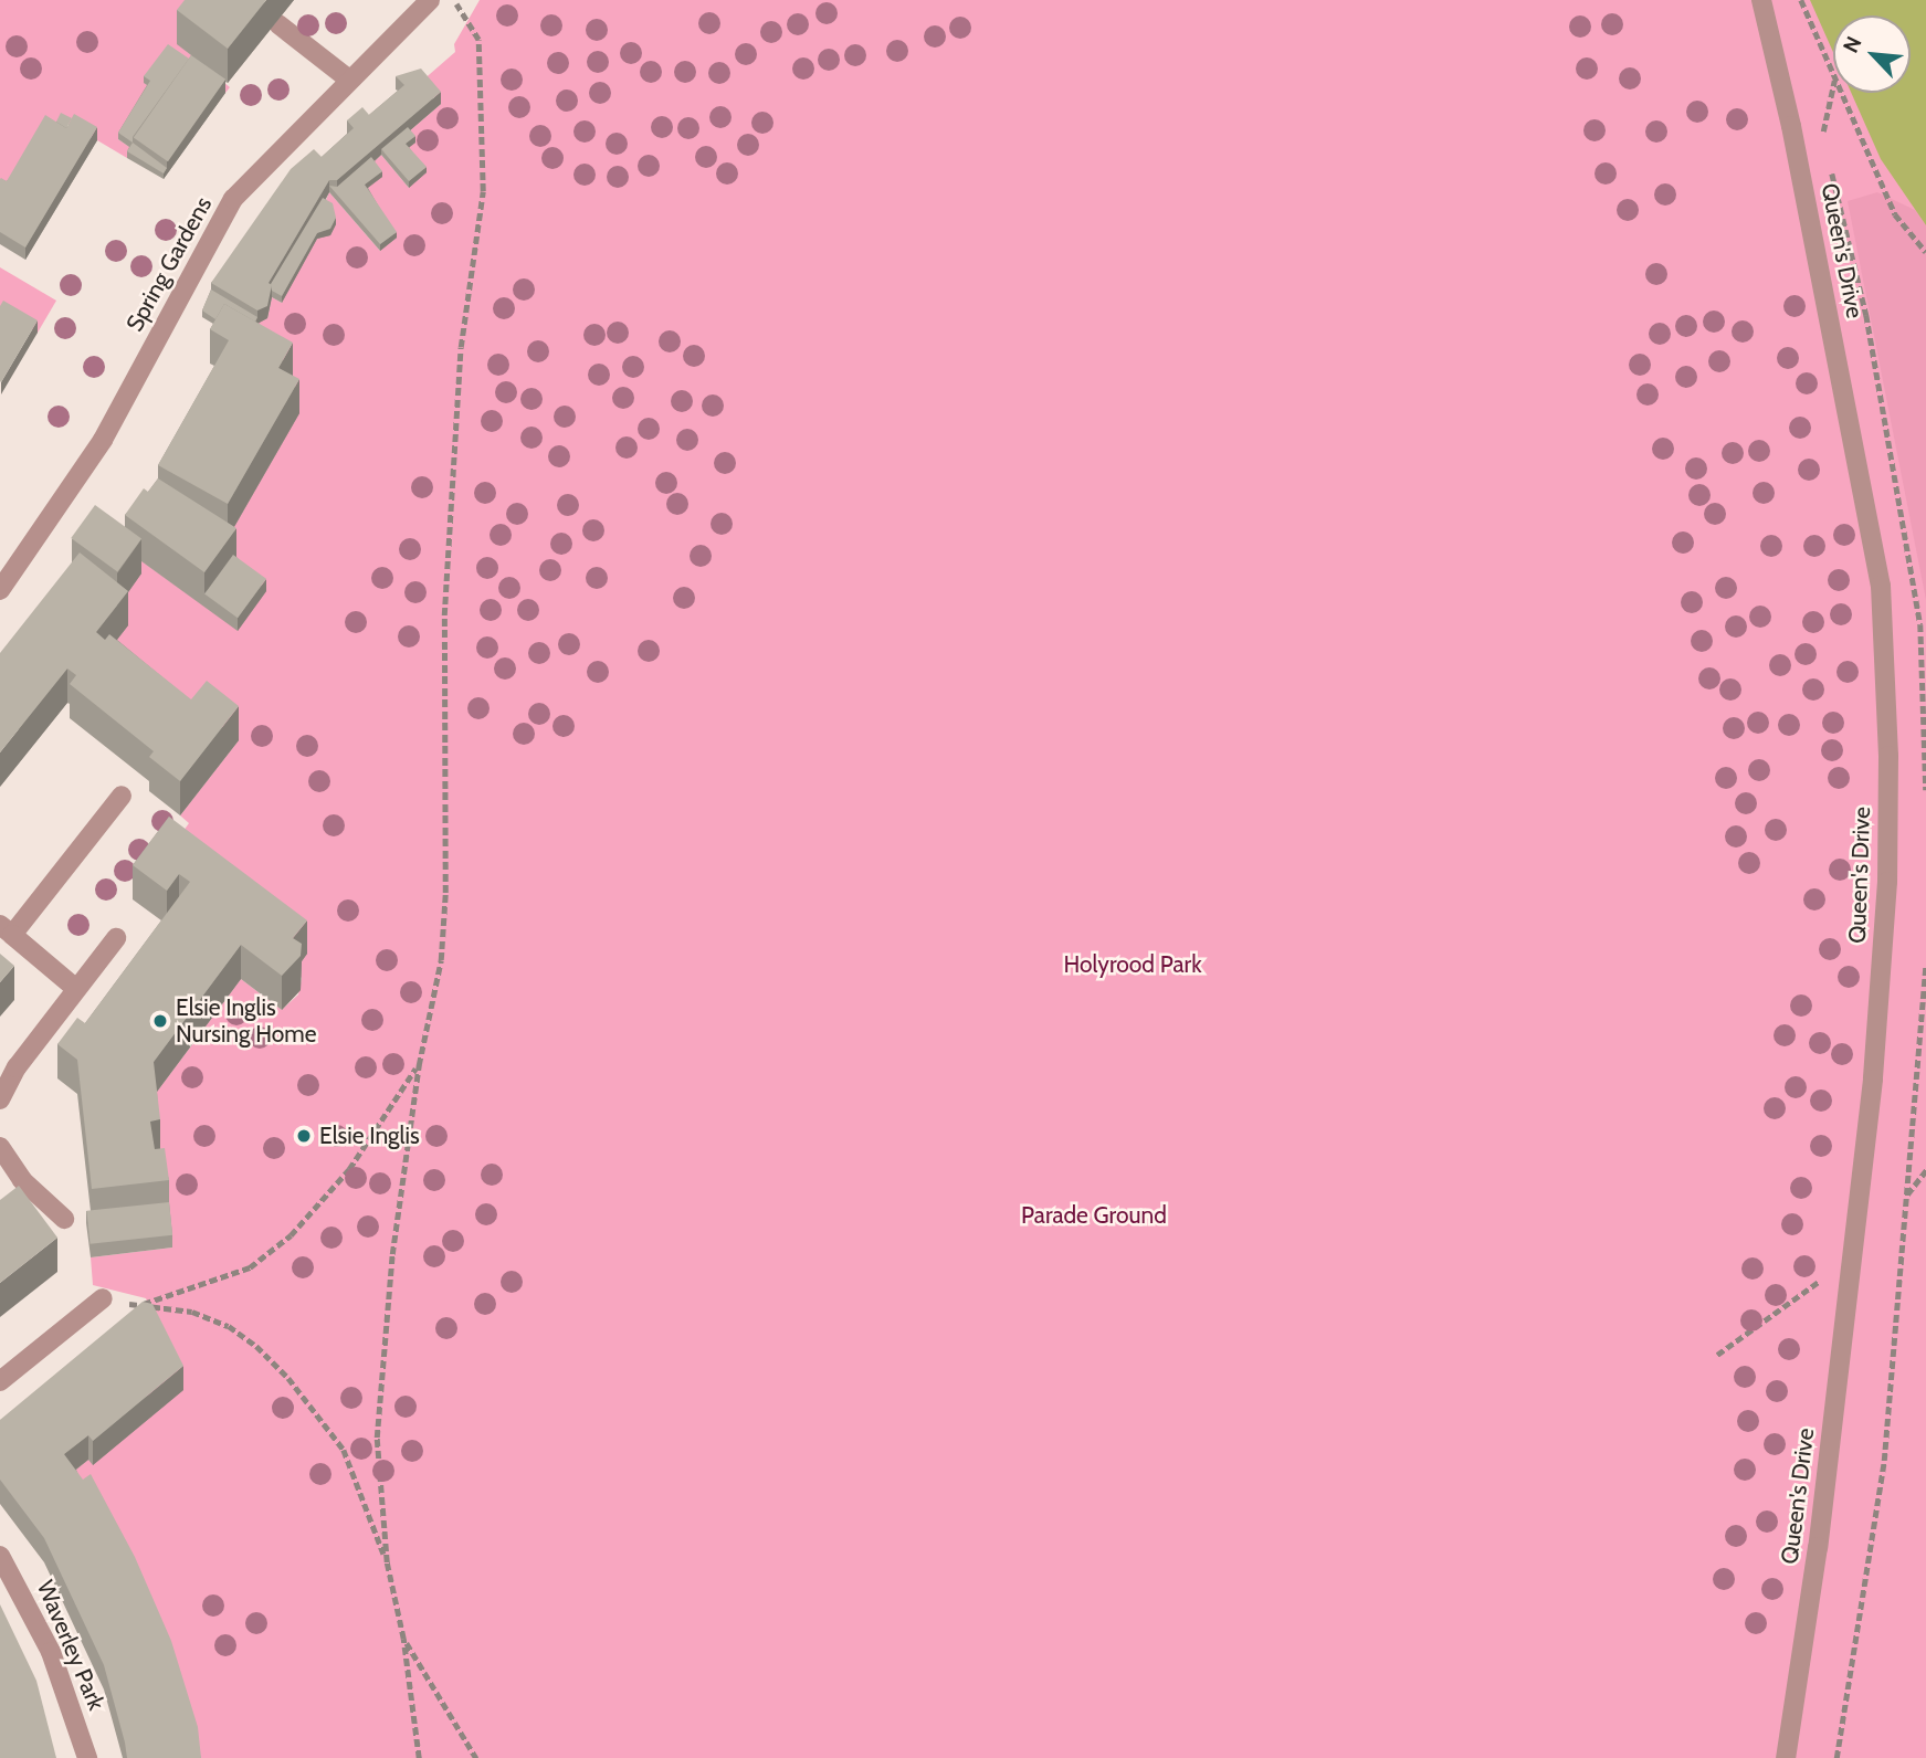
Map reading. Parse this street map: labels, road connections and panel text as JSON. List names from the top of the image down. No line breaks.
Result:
{"streets":{"street":["Queen's Drive","Spring Gardens","Waverley Park"]},"parks":["Holyrood Park","Parade Ground"],"places":["Elsie Inglis Nursing Home","Elsie Inglis"],"north":"top left"}
